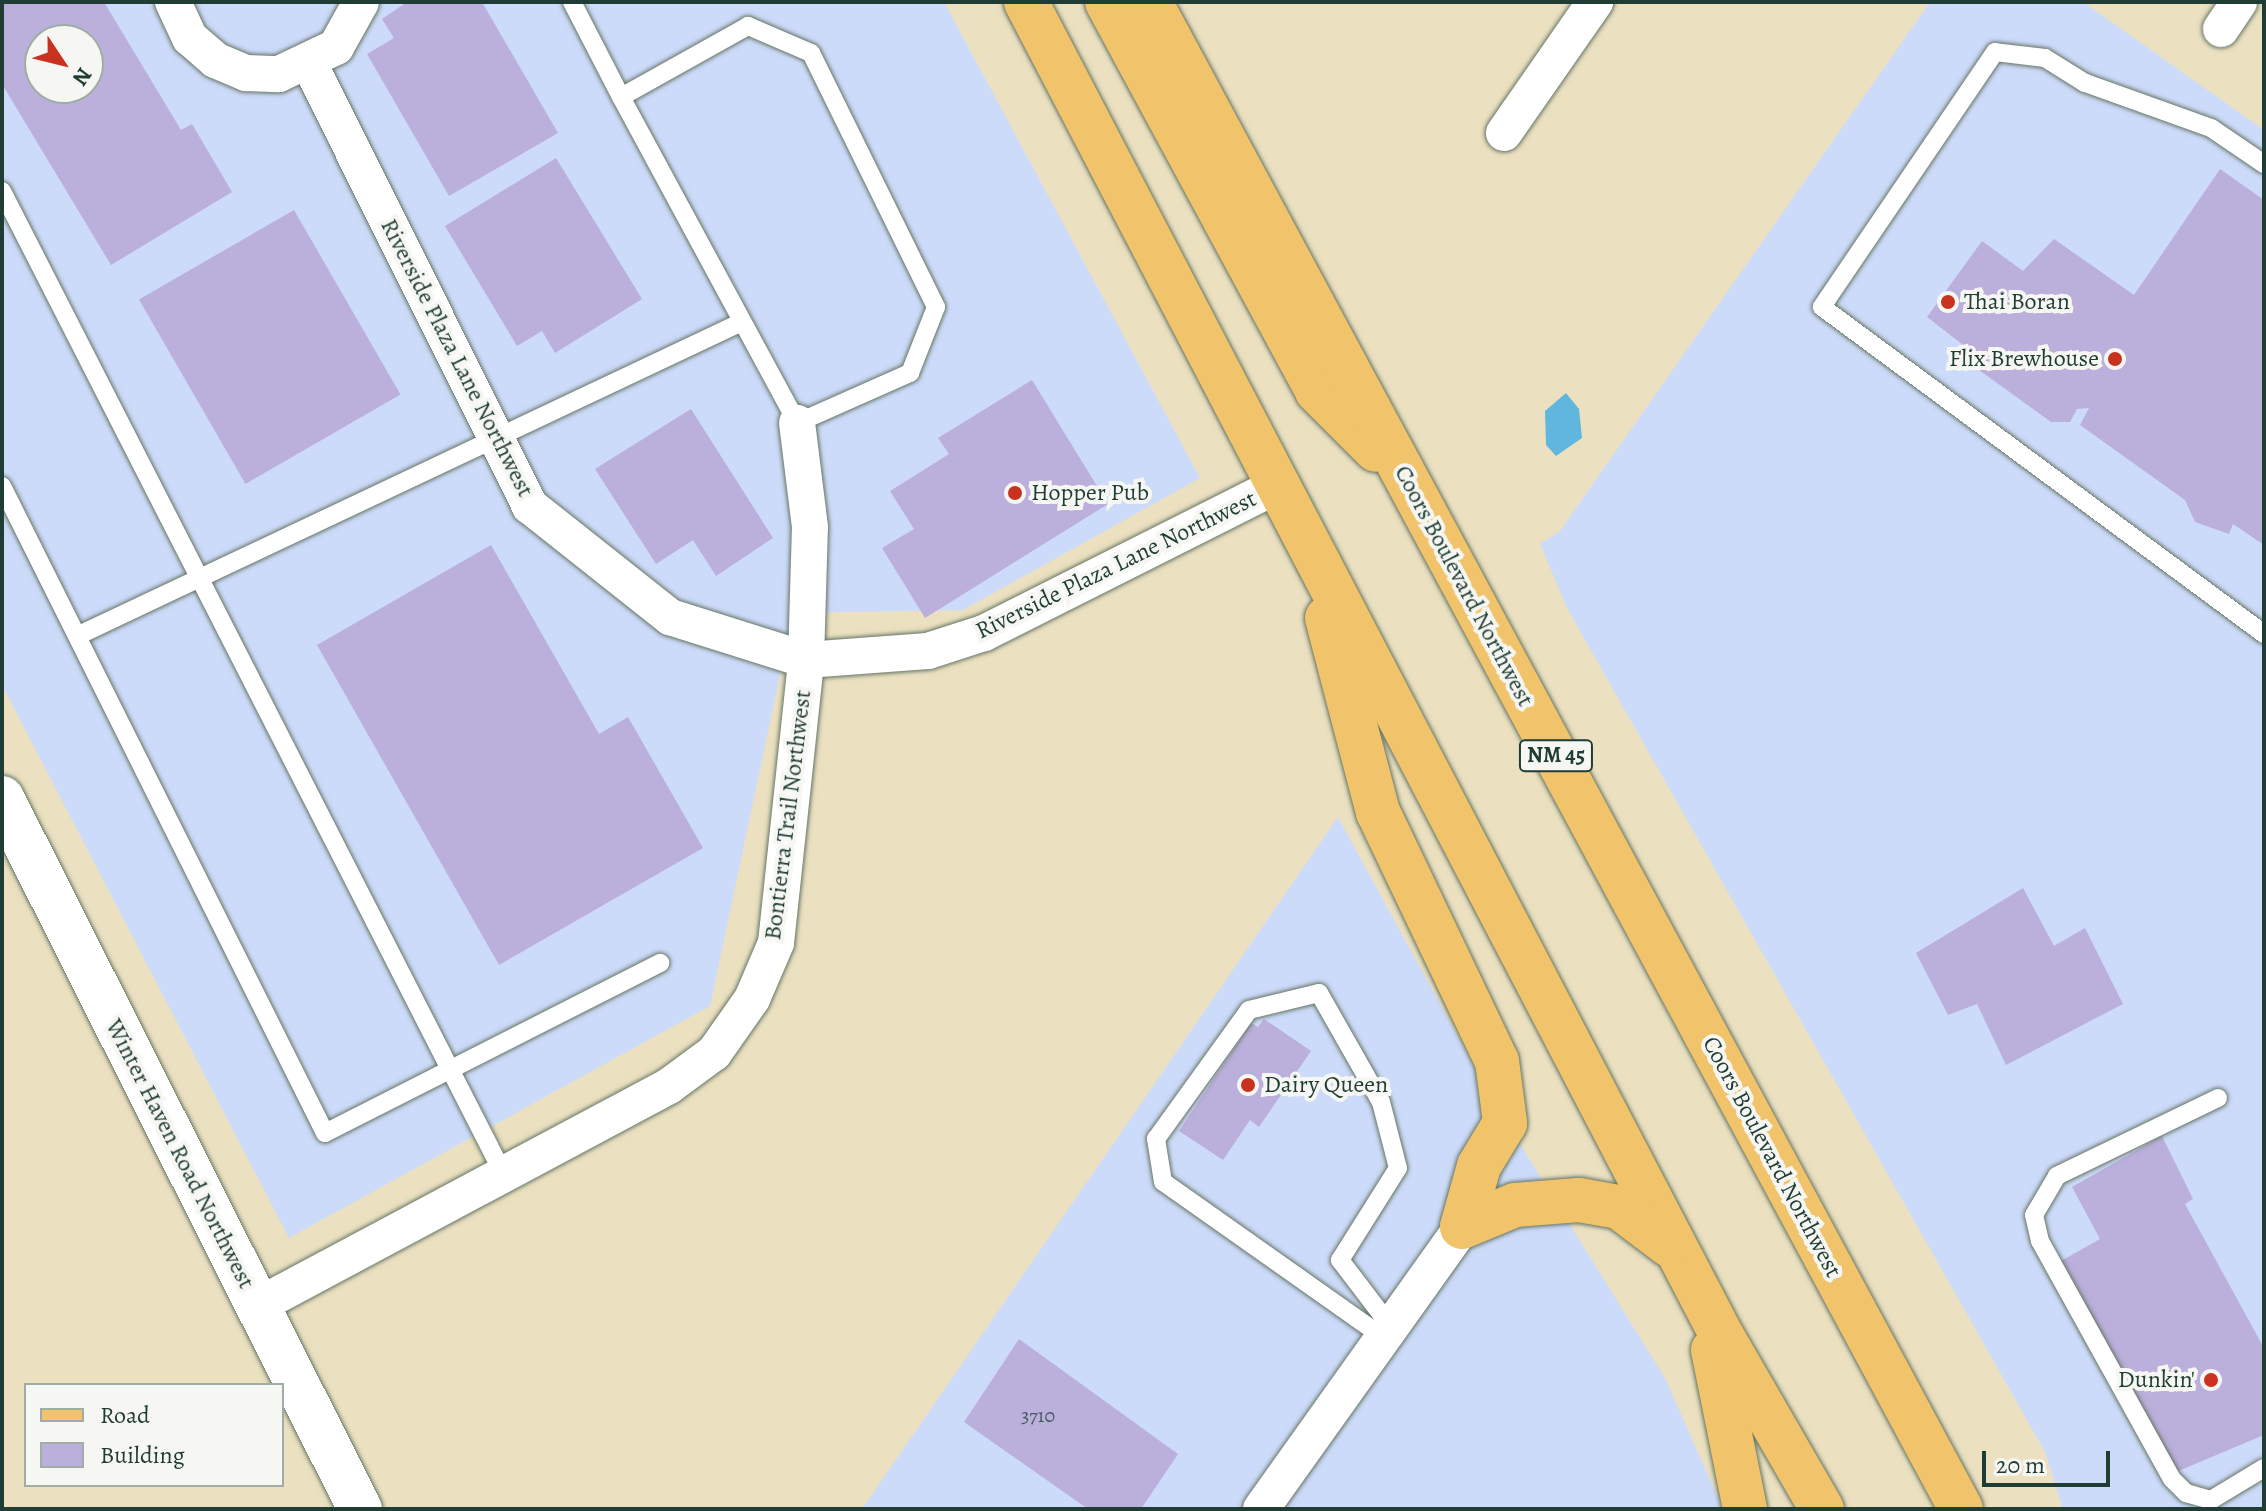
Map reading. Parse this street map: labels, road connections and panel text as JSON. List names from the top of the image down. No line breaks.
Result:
{"streets":{"main road":["Coors Boulevard Northwest","NM 45"],"street":["Riverside Plaza Lane Northwest","Bontierra Trail Northwest","Winter Haven Road Northwest"]},"crossings":[["Riverside Plaza Lane Northwest","Bontierra Trail Northwest"],["Bontierra Trail Northwest","Winter Haven Road Northwest"]],"places":["Thai Boran","Flix Brewhouse","Hopper Pub","Dairy Queen","Dunkin'"],"house_numbers":["3710"],"legend":["Road","Building"],"scale_bar":"20 m","north":"bottom right"}
